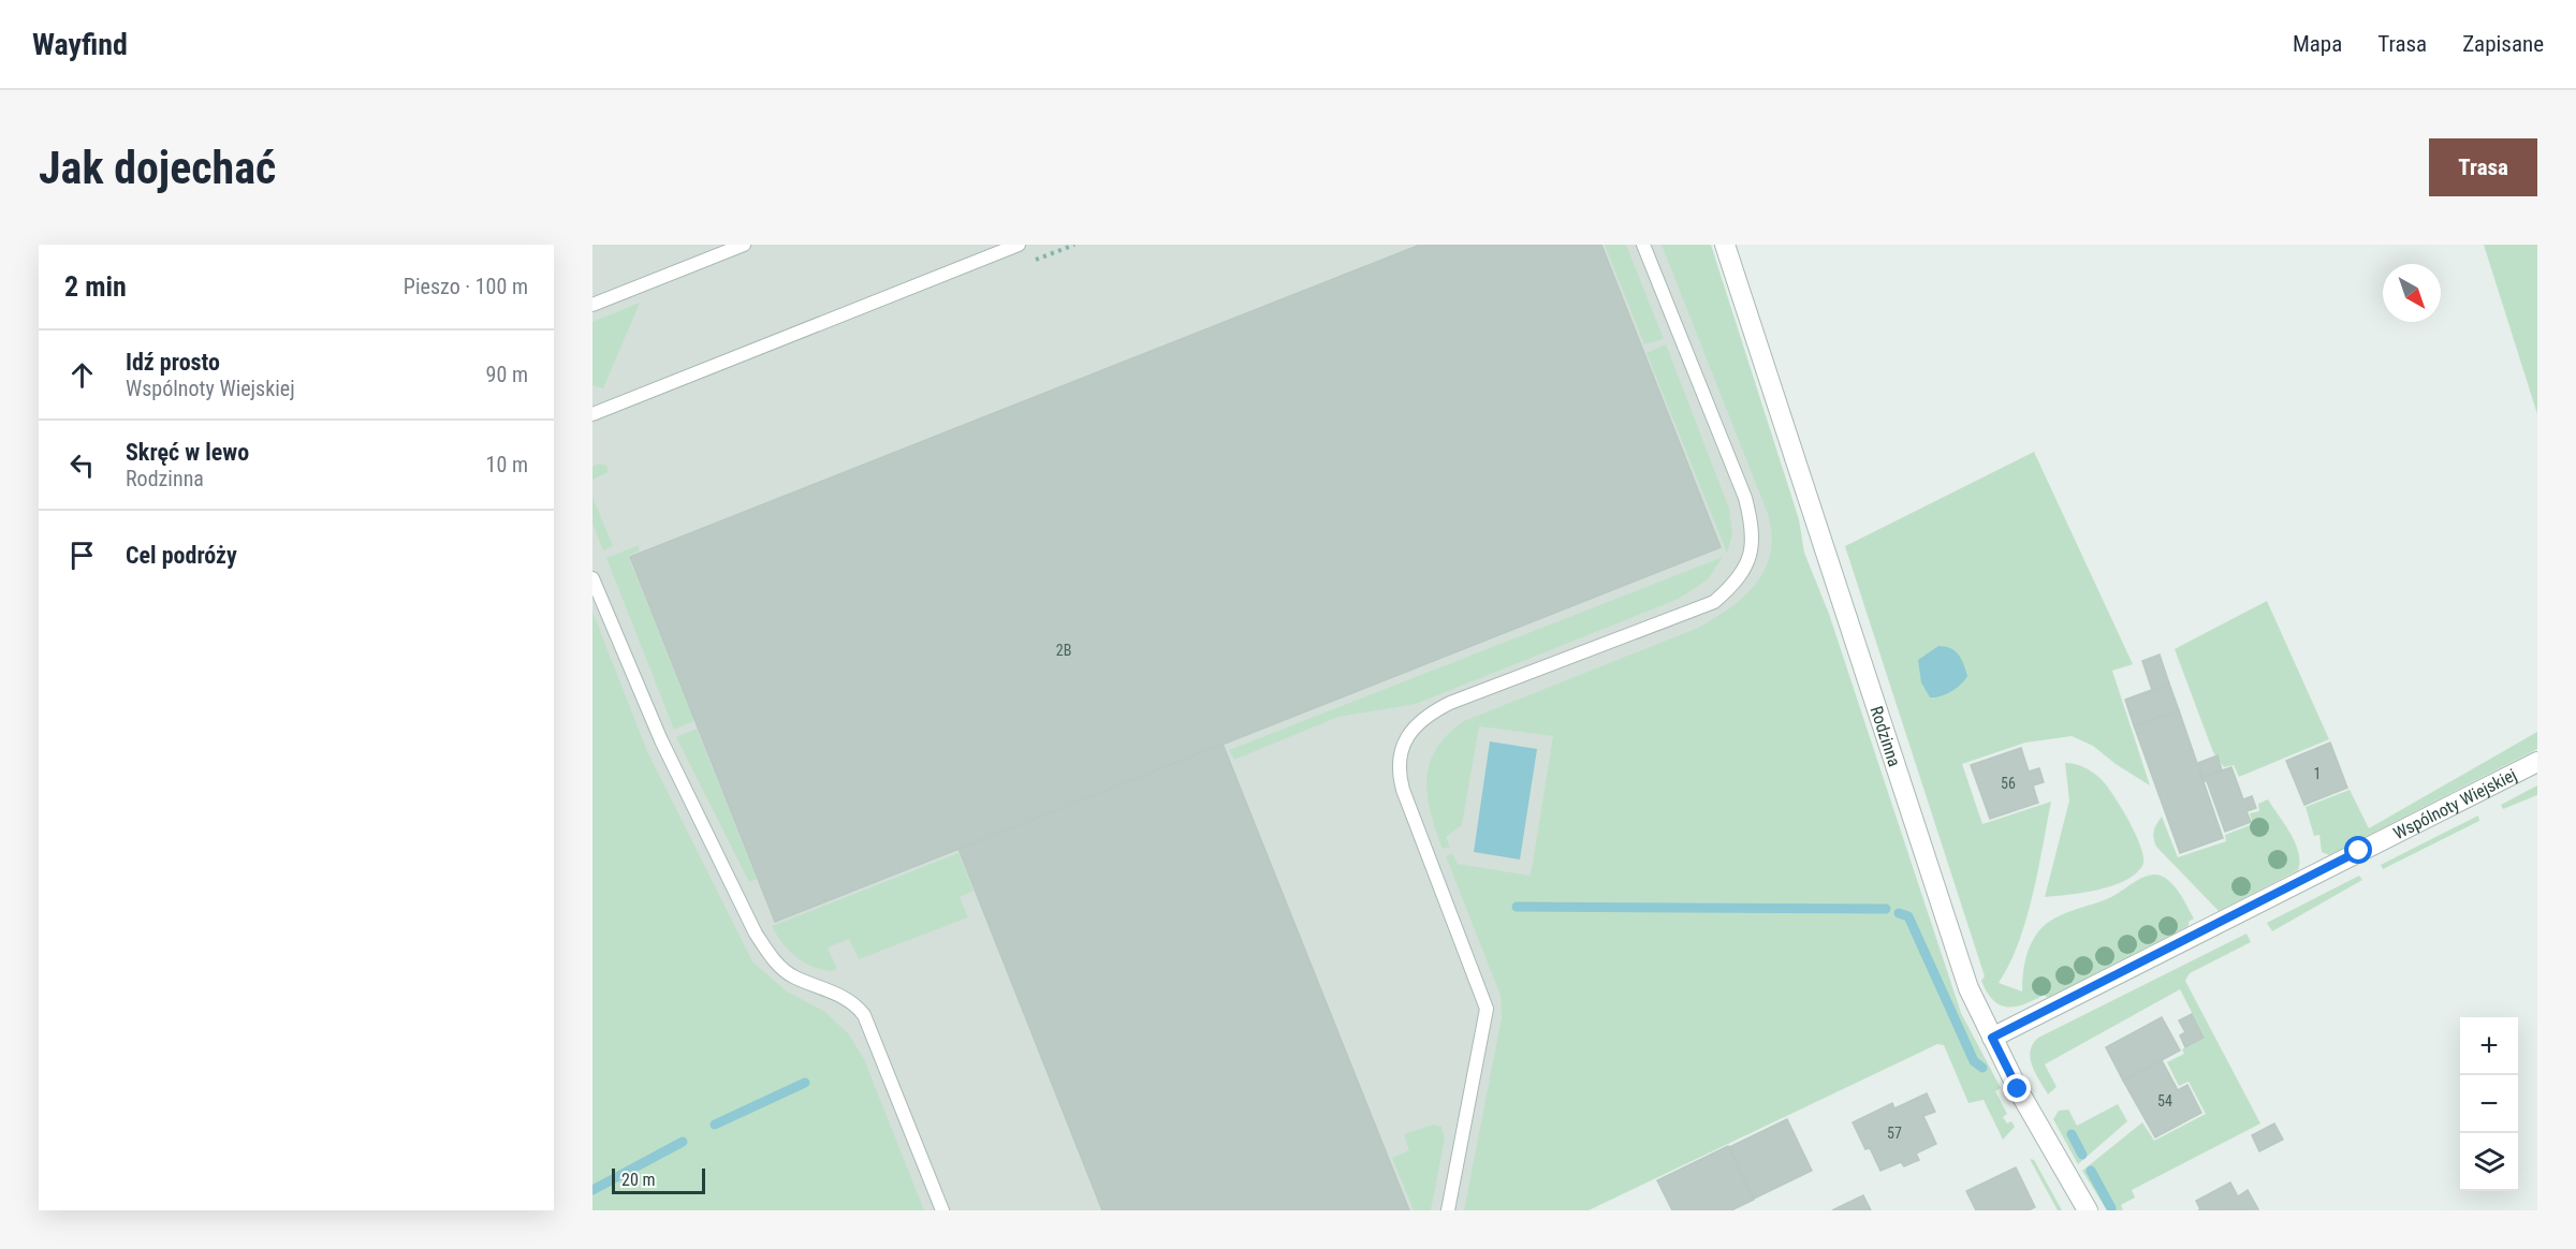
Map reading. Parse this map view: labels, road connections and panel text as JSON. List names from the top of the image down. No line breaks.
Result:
{"streets":{"street":["Rodzinna","Wspólnoty Wiejskiej"]},"crossings":[["Rodzinna","Wspólnoty Wiejskiej"]],"house_numbers":["2B","1","56","54","57"],"scale_bar":"20 m","north":"bottom right","page":{"header":"Wayfind","nav":["Mapa","Trasa","Zapisane"],"buttons":"Trasa","title":"Jak dojechać","heading":["2 min","Pieszo · 100 m"],"list":[["Idź prosto","Wspólnoty Wiejskiej","90 m"],["Skręć w lewo","Rodzinna","10 m"],"Cel podróży"],"map_buttons":["+","−"],"scale":"20 m"}}
